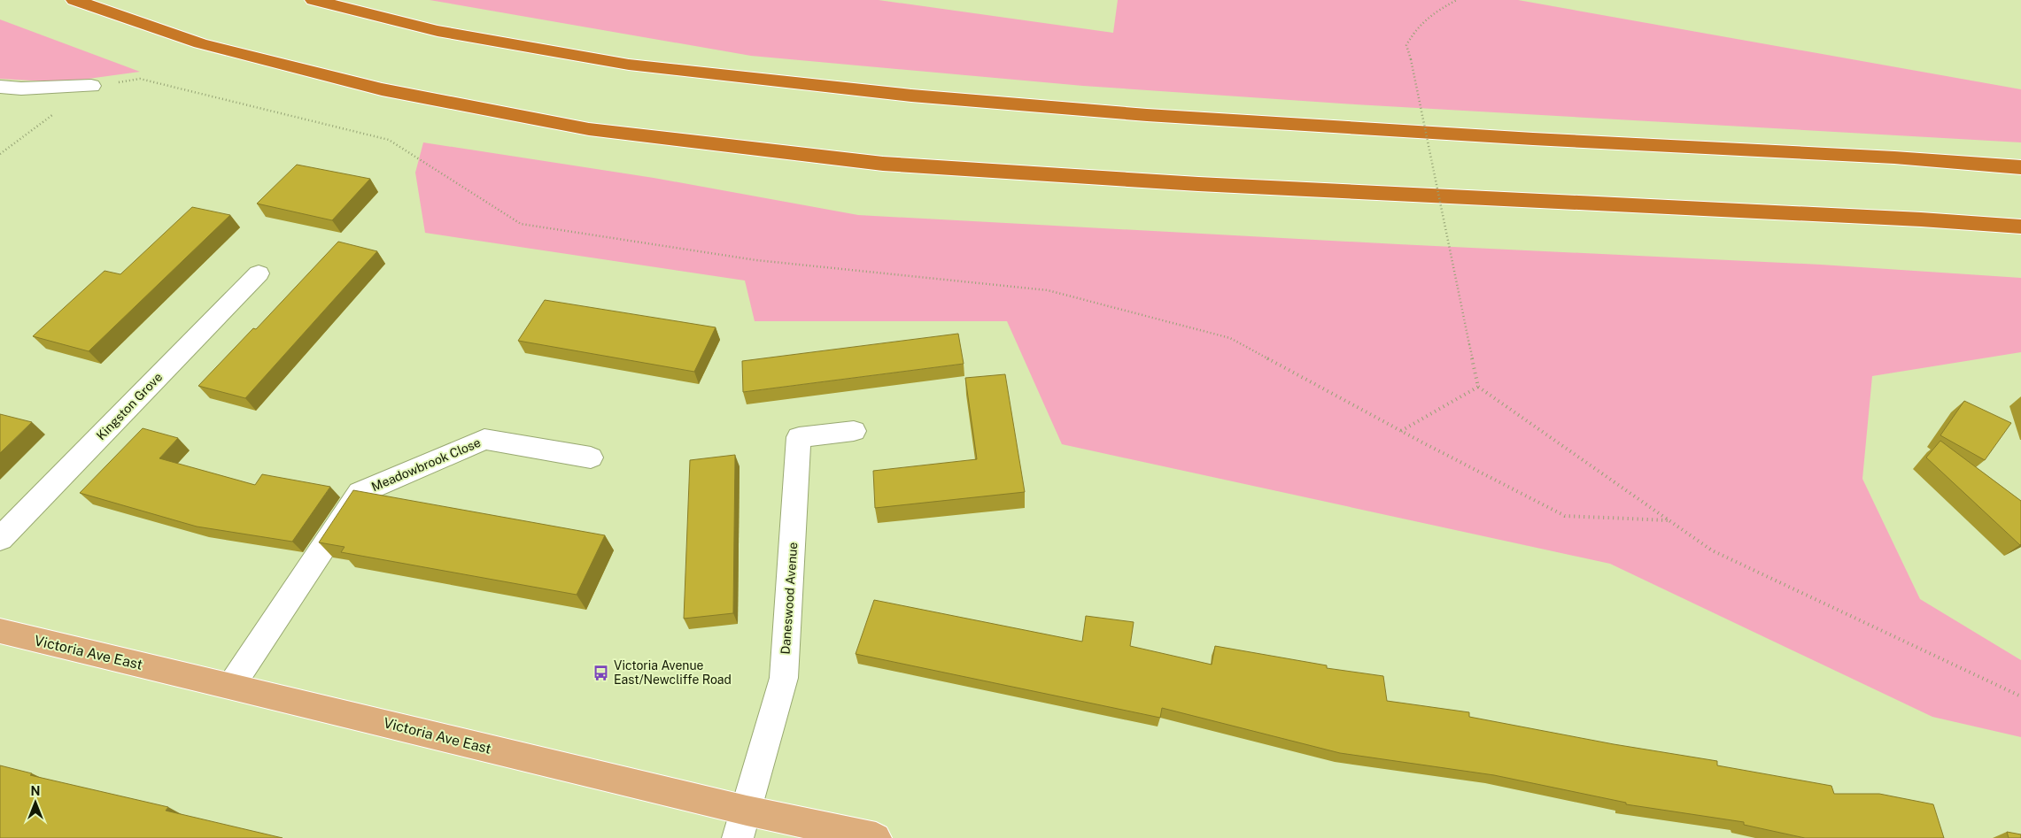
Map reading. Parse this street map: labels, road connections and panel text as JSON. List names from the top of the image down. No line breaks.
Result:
{"streets":{"main road":["Victoria Ave East"],"street":["Kingston Grove","Meadowbrook Close","Daneswood Avenue"]},"crossings":[["Meadowbrook Close","Victoria Ave East"],["Daneswood Avenue","Victoria Ave East"]],"places":{"bus stop":["Victoria Avenue East/Newcliffe Road"]},"north":"top"}
